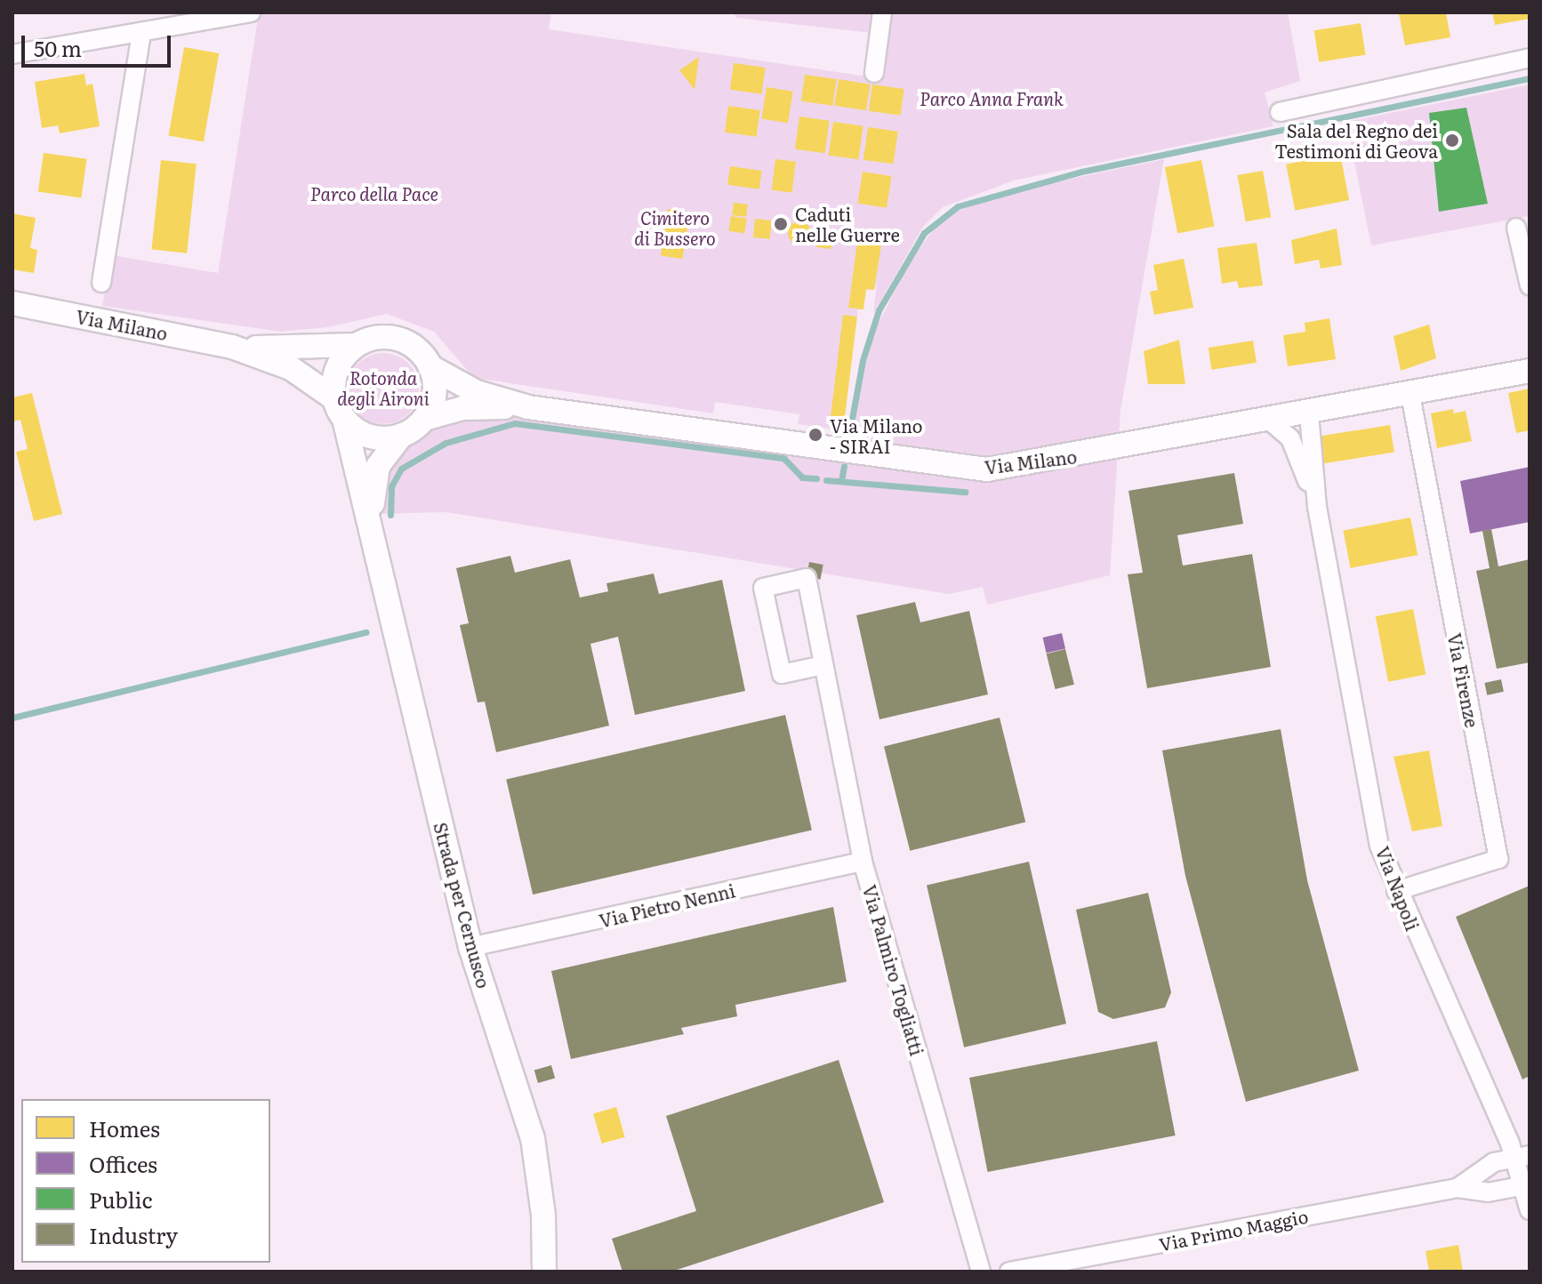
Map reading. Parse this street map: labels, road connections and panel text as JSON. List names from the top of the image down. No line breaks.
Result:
{"streets":{"street":["Via Milano","Via Firenze","Via Napoli","Strada per Cernusco","Via Pietro Nenni","Via Palmiro Togliatti","Via Primo Maggio"]},"crossings":[["Via Milano","Via Firenze"],["Via Milano","Via Napoli"],["Via Milano","Strada per Cernusco"],["Via Firenze","Via Napoli"],["Via Napoli","Via Primo Maggio"],["Strada per Cernusco","Via Pietro Nenni"],["Via Pietro Nenni","Via Palmiro Togliatti"]],"parks":["Parco Anna Frank","Parco della Pace","Cimitero di Bussero","Rotonda degli Aironi"],"places":["Sala del Regno dei Testimoni di Geova","Caduti nelle Guerre","Via Milano - SIRAI"],"legend":["Homes","Offices","Public","Industry"],"scale_bar":"50 m"}
